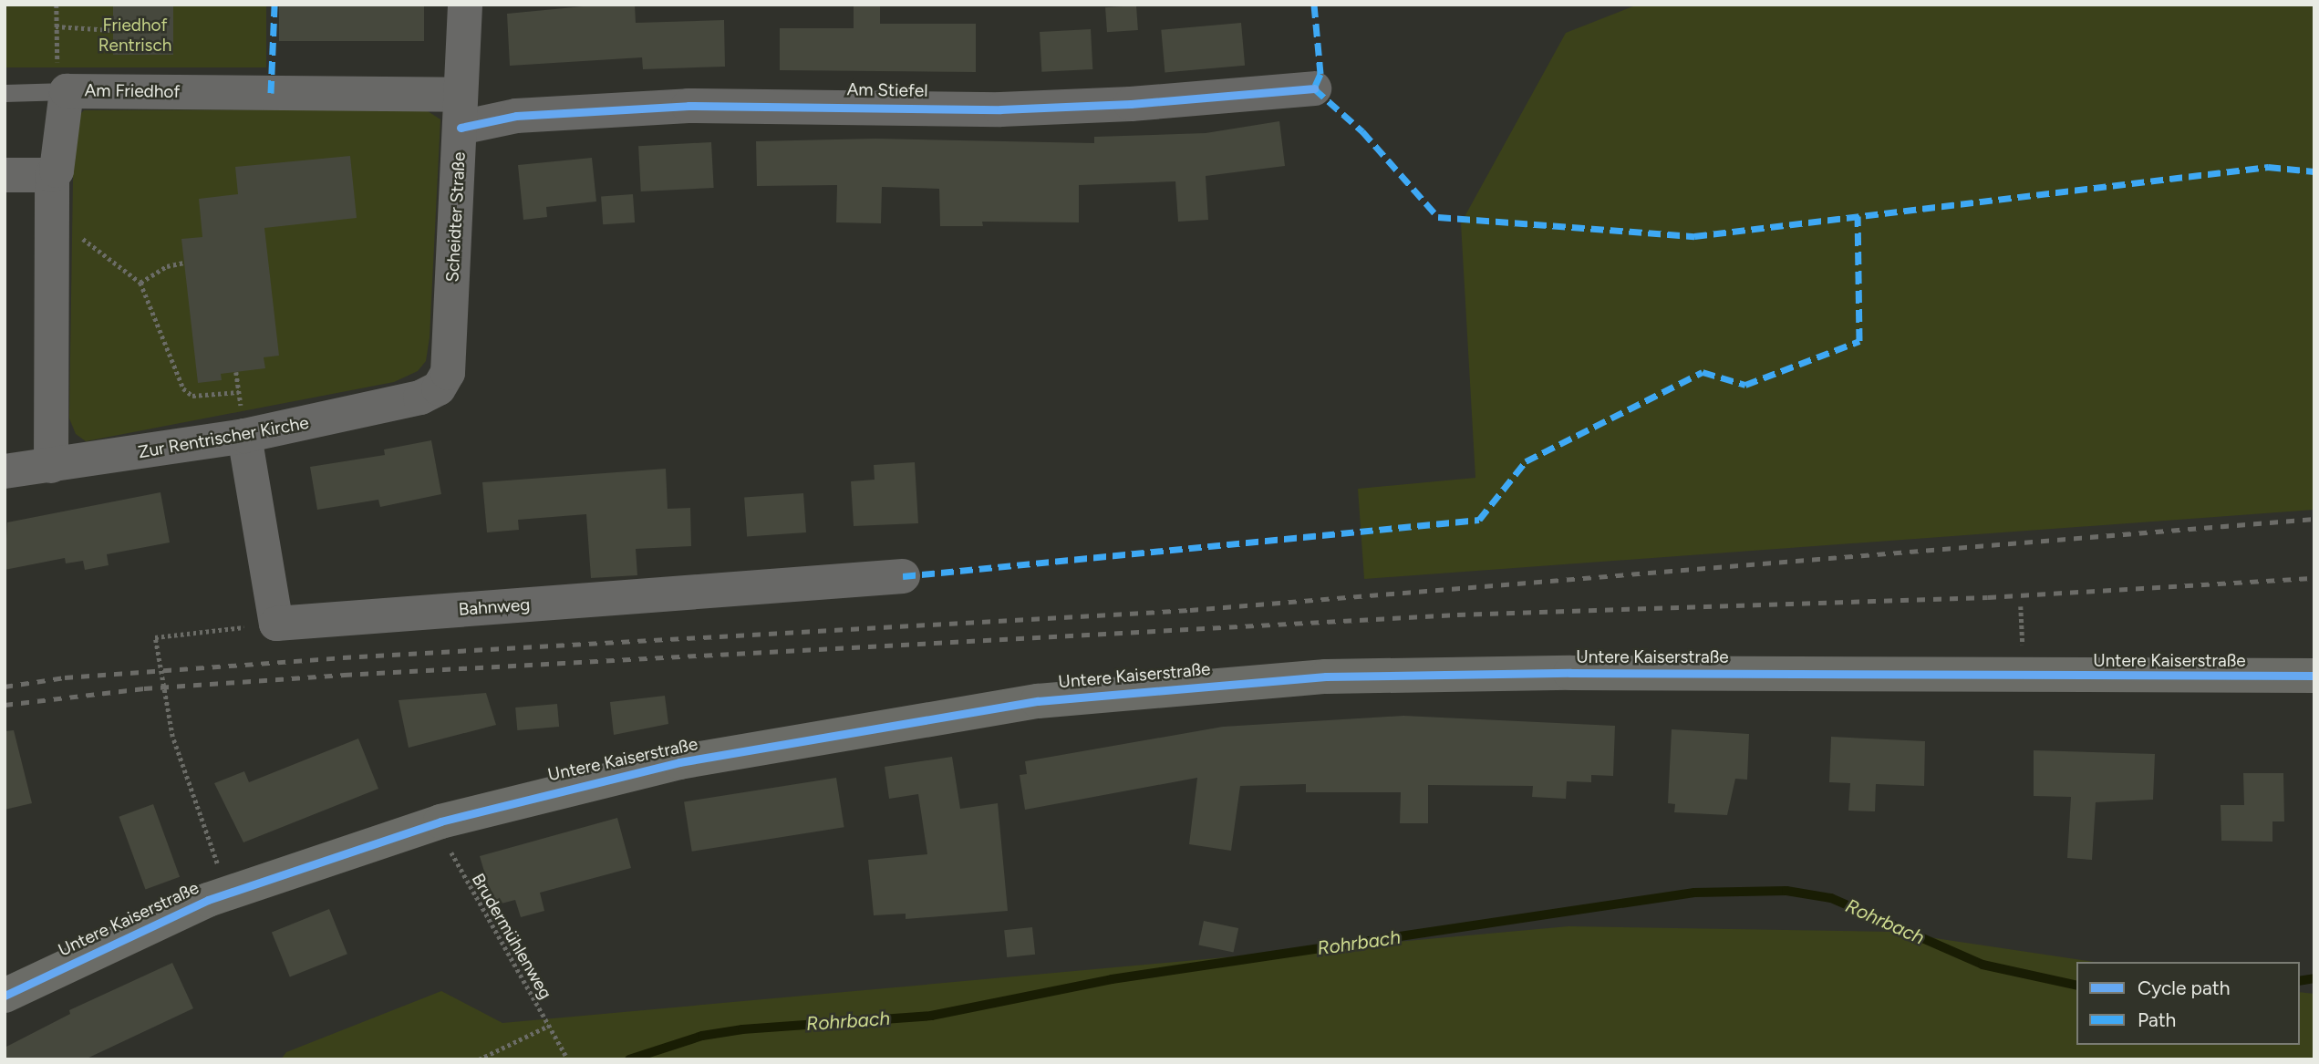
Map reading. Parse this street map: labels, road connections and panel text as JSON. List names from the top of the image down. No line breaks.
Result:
{"streets":{"main road":["Untere Kaiserstraße"],"street":["Am Stiefel","Am Friedhof","Scheidter Straße","Zur Rentrischer Kirche","Bahnweg"],"path":["Brudermühlenweg"]},"crossings":[["Am Stiefel","Am Friedhof"],["Am Stiefel","Scheidter Straße"],["Am Friedhof","Scheidter Straße"],["Am Friedhof","Zur Rentrischer Kirche"],["Scheidter Straße","Zur Rentrischer Kirche"],["Untere Kaiserstraße","Brudermühlenweg"]],"water":["Rohrbach"],"parks":["Friedhof Rentrisch"],"legend":["Cycle path","Path"]}
